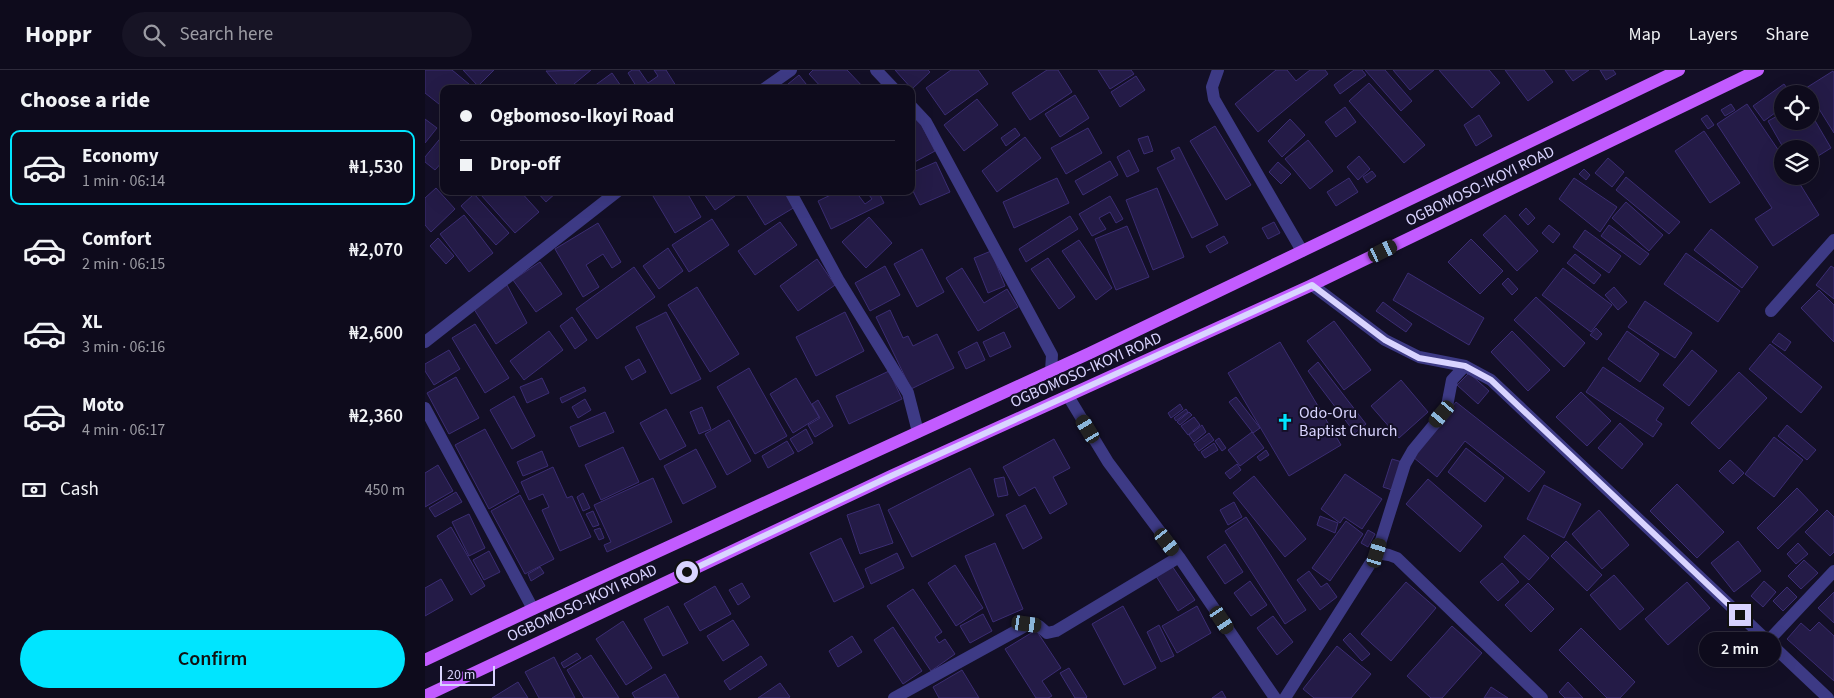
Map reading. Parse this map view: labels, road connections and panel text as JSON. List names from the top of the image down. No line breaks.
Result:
{"streets":{"main road":["OGBOMOSO-IKOYI ROAD"]},"places":{"church":["Odo-Oru Baptist Church"]},"scale_bar":"20 m","page":{"header":"Hoppr","search":"Search here","nav":["Map","Layers","Share"],"heading":"Choose a ride","banner":["Ogbomoso-Ikoyi Road","Drop-off"],"list":[{"name":"Economy","note":"1 min · 06:14","value":"₦1,530"},{"name":"Comfort","note":"2 min · 06:15","value":"₦2,070"},{"name":"XL","note":"3 min · 06:16","value":"₦2,600"},{"name":"Moto","note":"4 min · 06:17","value":"₦2,360"}],"pay":["Cash","450 m"],"buttons":"Confirm","bubble":"2 min","scale":"20 m"}}
